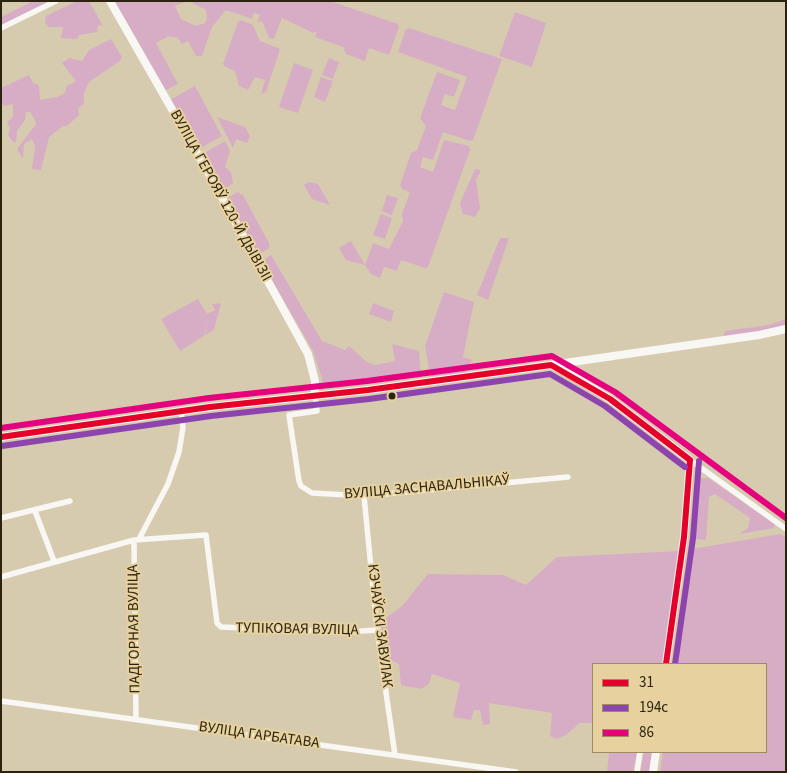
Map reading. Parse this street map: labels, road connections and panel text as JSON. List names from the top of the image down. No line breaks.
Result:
{"streets":{"main road":["ВУЛІЦА ГЕРОЯЎ 120-Й ДЫВІЗІІ"],"street":["ВУЛІЦА ЗАСНАВАЛЬНІКАЎ","КЭЧАЎСКІ ЗАВУЛАК","ПАДГОРНАЯ ВУЛІЦА","ТУПІКОВАЯ ВУЛІЦА","ВУЛІЦА ГАРБАТАВА"]},"crossings":[["ВУЛІЦА ГЕРОЯЎ 120-Й ДЫВІЗІІ","ВУЛІЦА ЗАСНАВАЛЬНІКАЎ"],["ВУЛІЦА ЗАСНАВАЛЬНІКАЎ","КЭЧАЎСКІ ЗАВУЛАК"],["КЭЧАЎСКІ ЗАВУЛАК","ТУПІКОВАЯ ВУЛІЦА"],["КЭЧАЎСКІ ЗАВУЛАК","ВУЛІЦА ГАРБАТАВА"],["ПАДГОРНАЯ ВУЛІЦА","ТУПІКОВАЯ ВУЛІЦА"],["ПАДГОРНАЯ ВУЛІЦА","ВУЛІЦА ГАРБАТАВА"]],"lines":["transit line 86","transit line 31","transit line 194с"],"legend":["31","194с","86"]}
